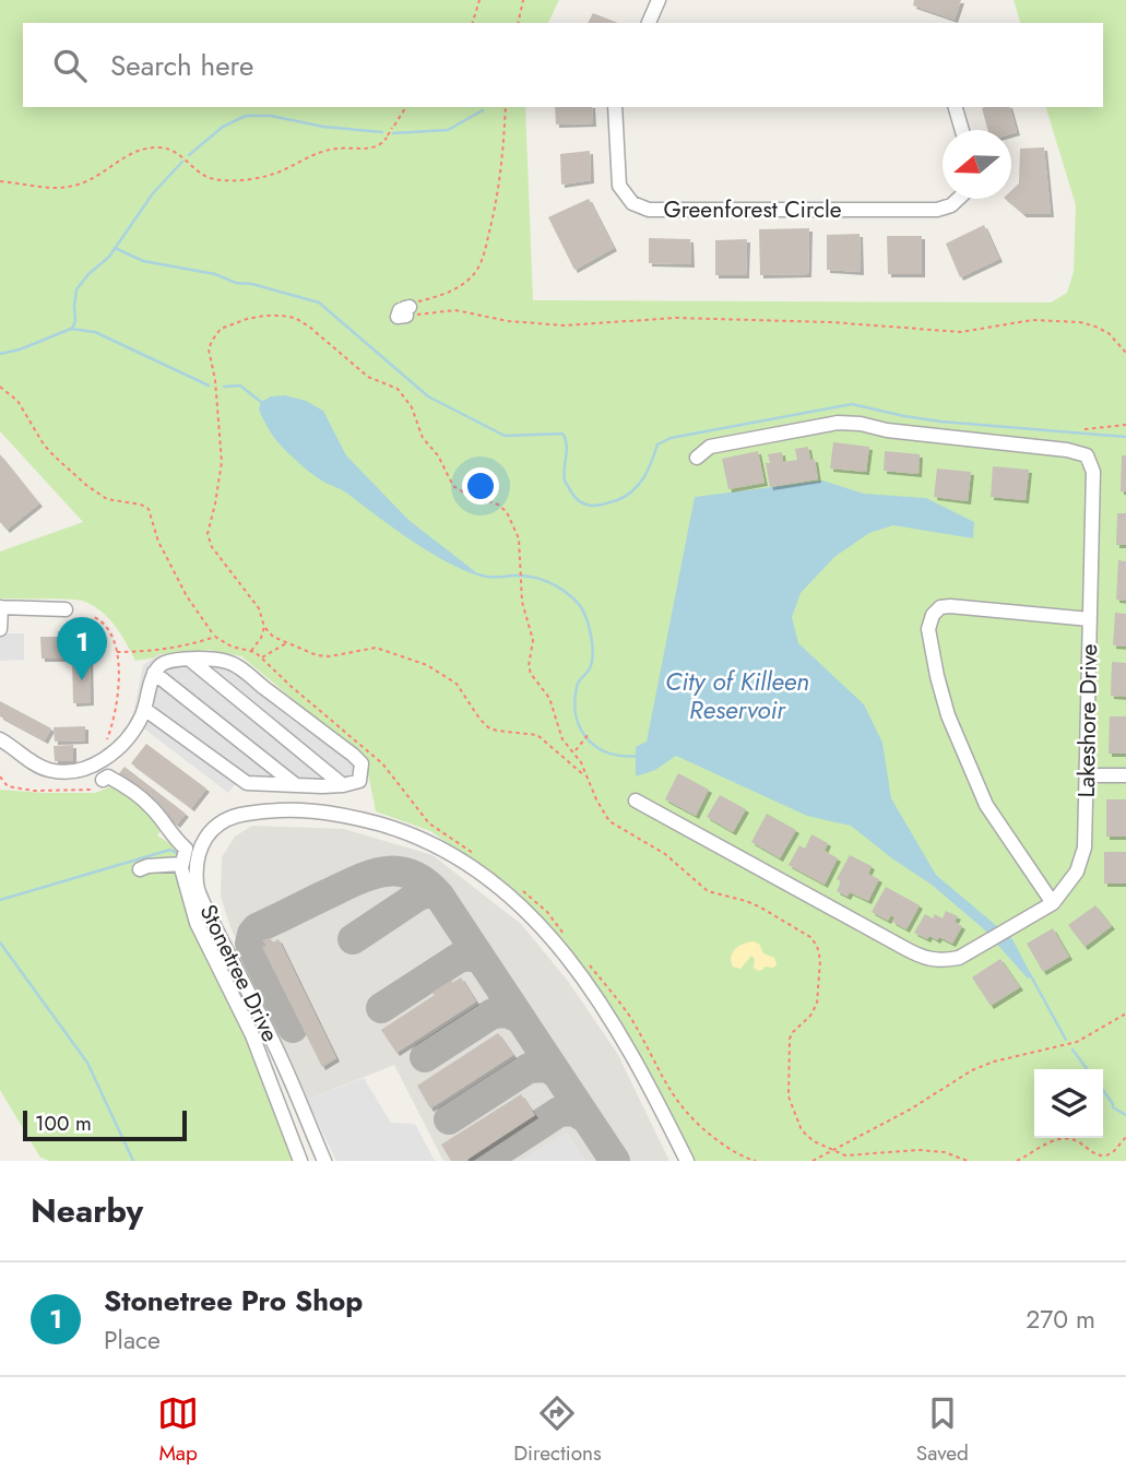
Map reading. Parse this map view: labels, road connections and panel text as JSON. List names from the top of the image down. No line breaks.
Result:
{"streets":{"street":["Greenforest Circle","Lakeshore Drive","Stonetree Drive"]},"water":["City of Killeen Reservoir"],"scale_bar":"100 m","north":"left","page":{"search":"Search here","pins":"1","scale":"100 m","heading":"Nearby","list":[{"mark":"1","name":"Stonetree Pro Shop","note":"Place","value":"270 m"}],"nav":["Map","Directions","Saved"]}}
